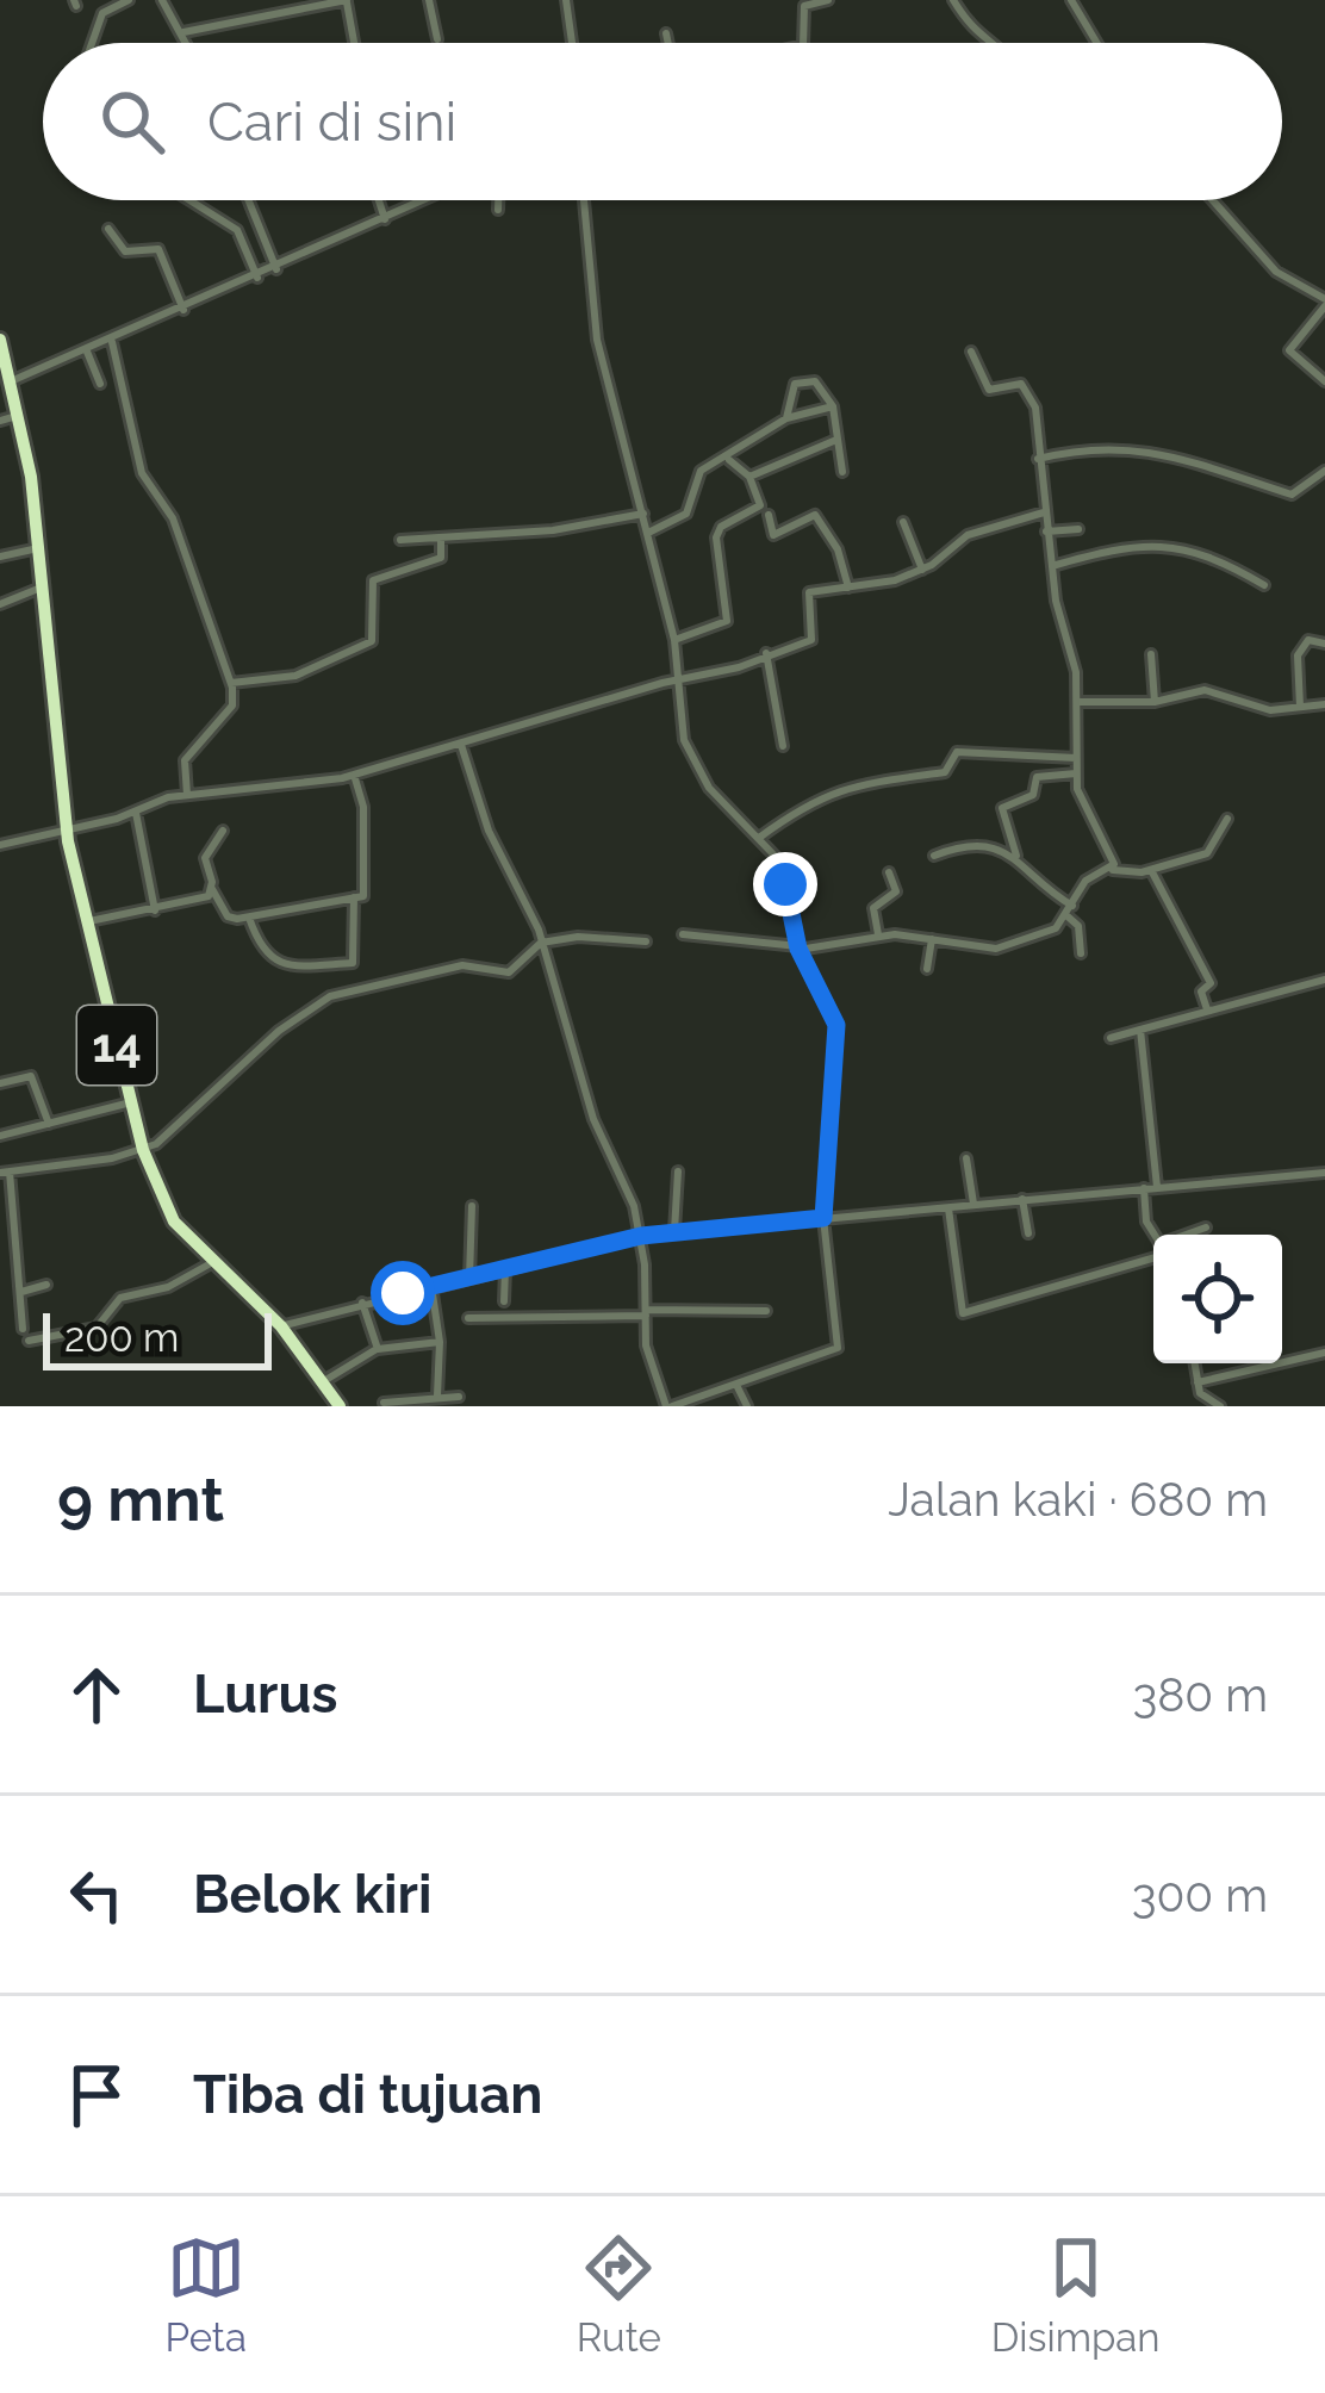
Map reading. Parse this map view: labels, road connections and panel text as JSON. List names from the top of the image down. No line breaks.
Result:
{"streets":{"highway":["14"]},"scale_bar":"200 m","page":{"search":"Cari di sini","scale":"200 m","heading":["9 mnt","Jalan kaki · 680 m"],"list":[["Lurus","380 m"],["Belok kiri","300 m"],"Tiba di tujuan"],"nav":["Peta","Rute","Disimpan"]}}
